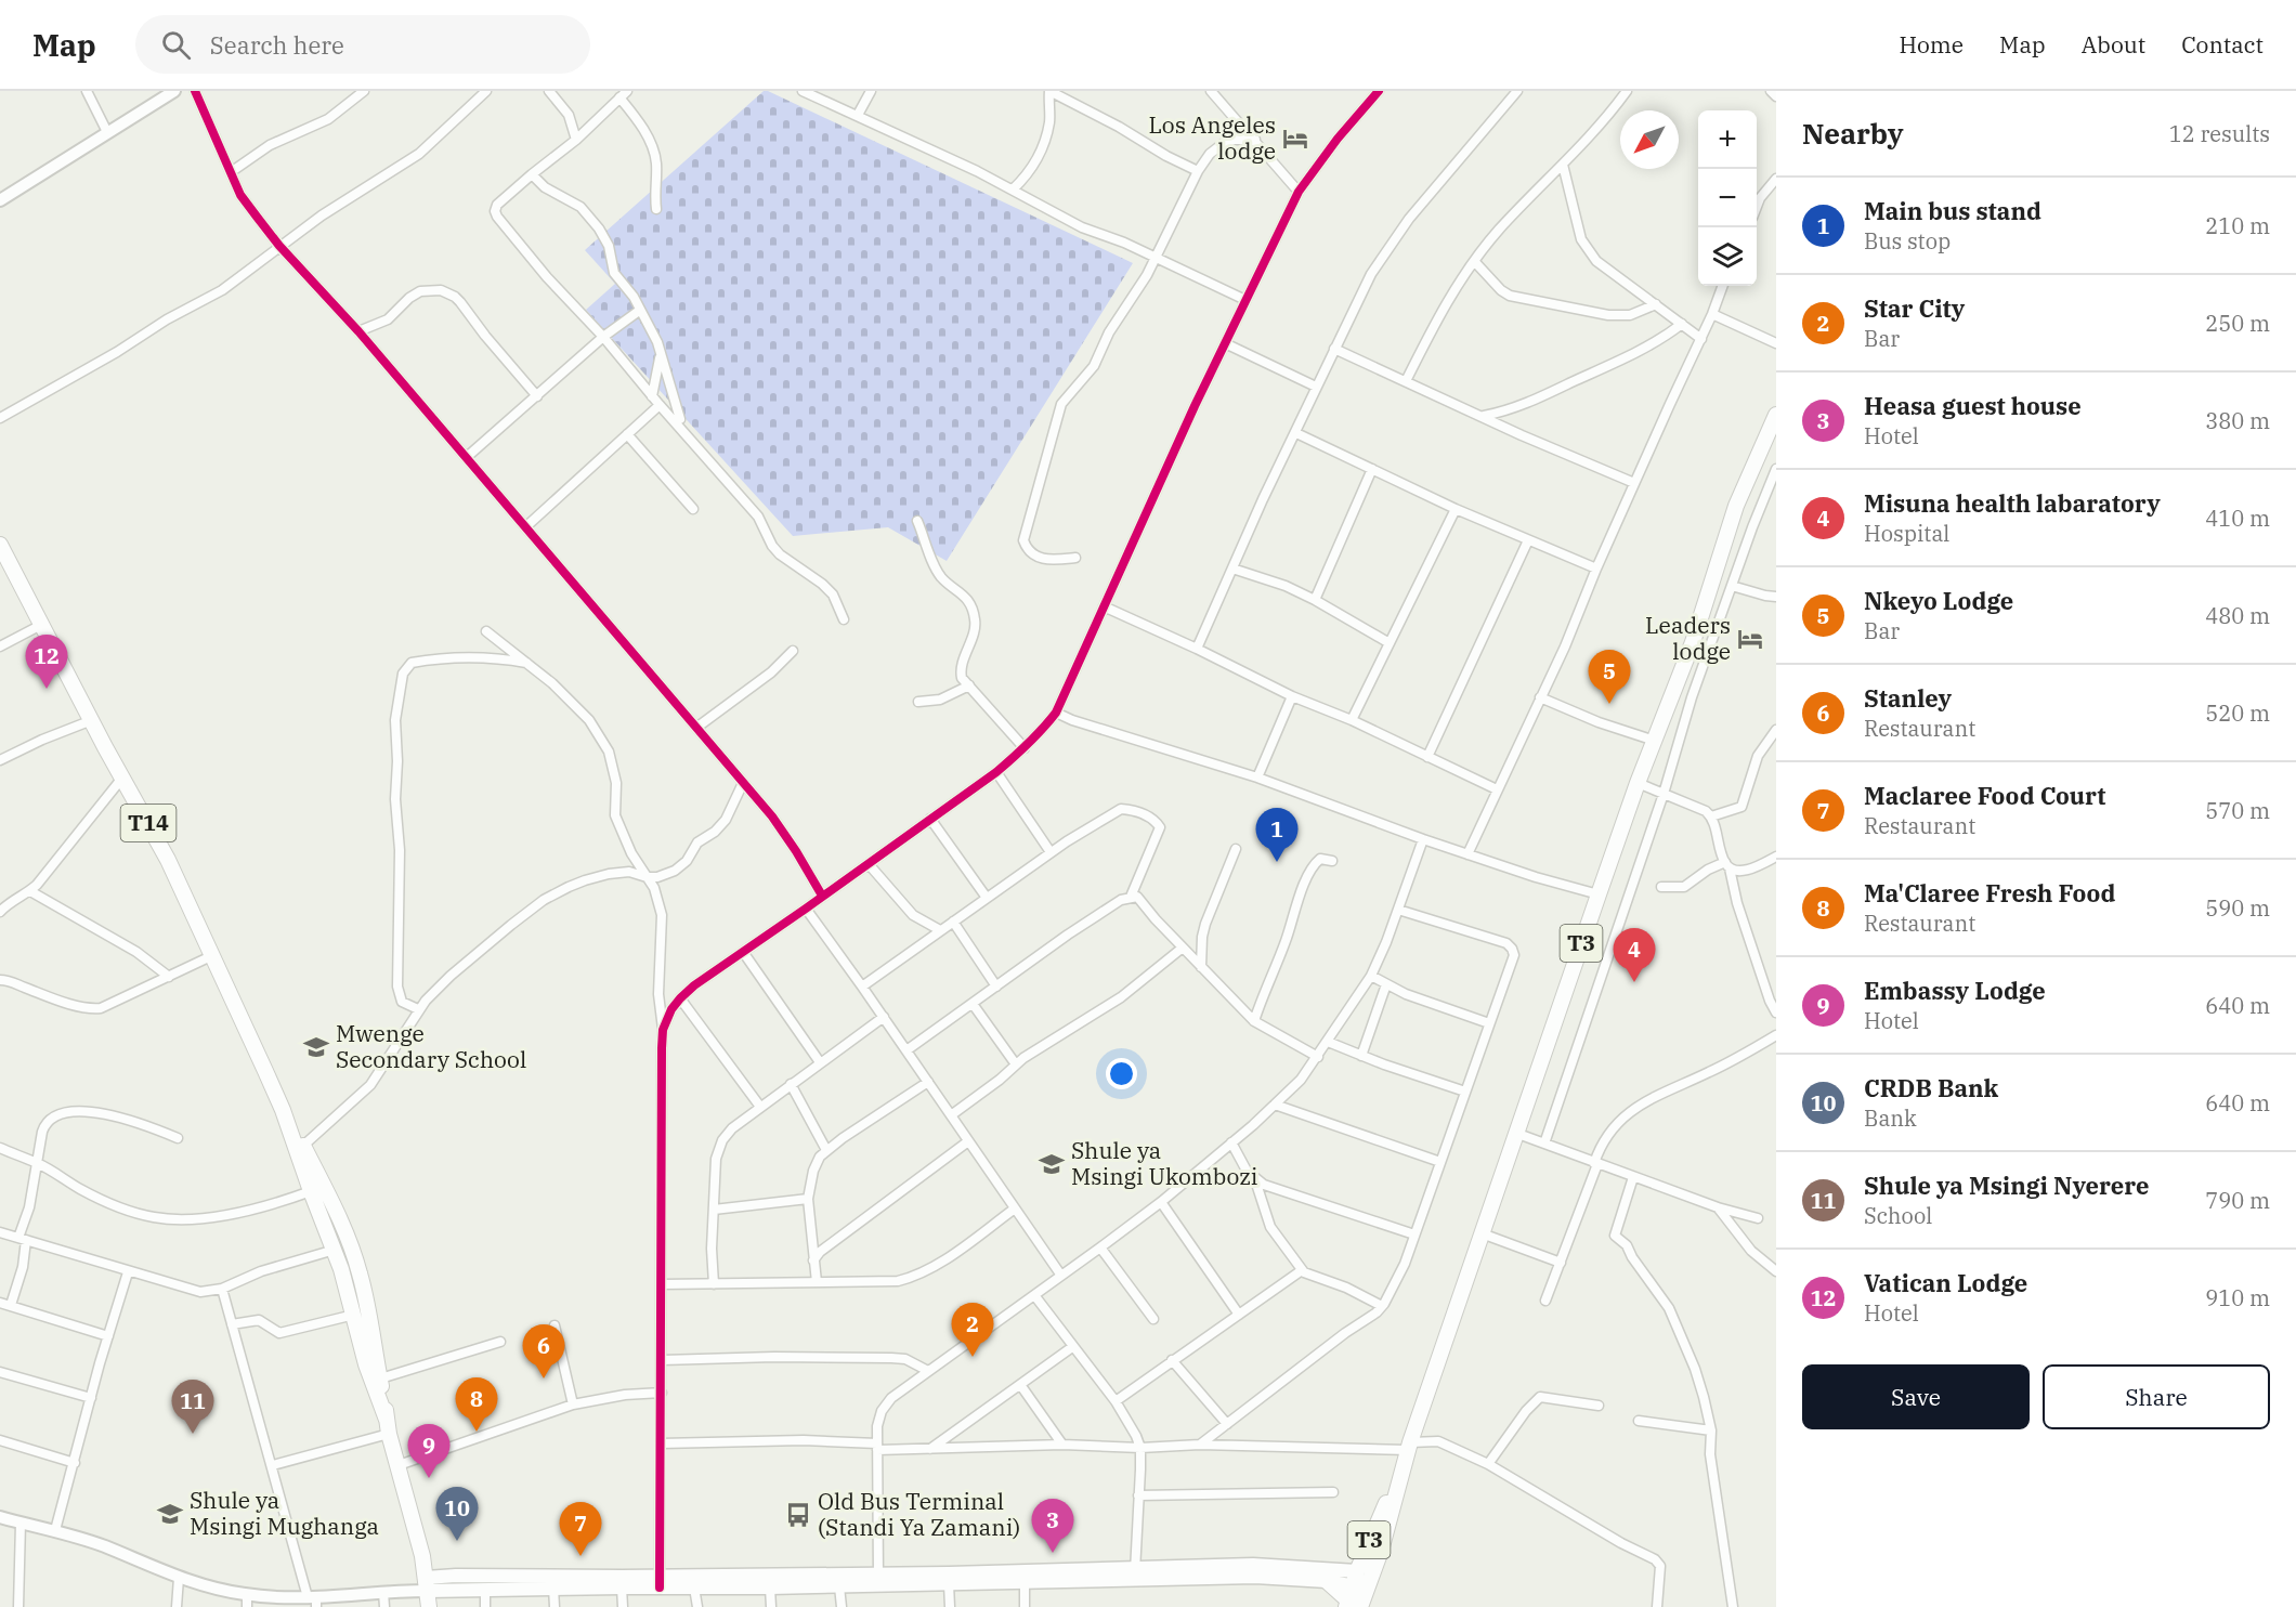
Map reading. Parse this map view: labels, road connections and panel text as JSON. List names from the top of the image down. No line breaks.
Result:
{"streets":{"highway":["T14","T3"]},"places":{"hotel":["Los Angeles lodge","Leaders lodge"],"school or university":["Mwenge Secondary School","Shule ya Msingi Ukombozi","Shule ya Msingi Mughanga"],"bus stop":["Old Bus Terminal (Standi Ya Zamani)"]},"north":"bottom left","page":{"header":"Map","search":"Search here","nav":["Home","Map","About","Contact"],"heading":["Nearby","12 results"],"map_buttons":["+","−"],"list":[{"mark":"1","name":"Main bus stand","note":"Bus stop","value":"210 m"},{"mark":"2","name":"Star City","note":"Bar","value":"250 m"},{"mark":"3","name":"Heasa guest house","note":"Hotel","value":"380 m"},{"mark":"4","name":"Misuna health labaratory","note":"Hospital","value":"410 m"},{"mark":"5","name":"Nkeyo Lodge","note":"Bar","value":"480 m"},{"mark":"6","name":"Stanley","note":"Restaurant","value":"520 m"},{"mark":"7","name":"Maclaree Food Court","note":"Restaurant","value":"570 m"},{"mark":"8","name":"Ma'Claree Fresh Food","note":"Restaurant","value":"590 m"},{"mark":"9","name":"Embassy Lodge","note":"Hotel","value":"640 m"},{"mark":"10","name":"CRDB Bank","note":"Bank","value":"640 m"},{"mark":"11","name":"Shule ya Msingi Nyerere","note":"School","value":"790 m"},{"mark":"12","name":"Vatican Lodge","note":"Hotel","value":"910 m"}],"pins":["12","5","1","4","2","6","8","11","9","10","3","7"],"buttons":["Save","Share"]}}
